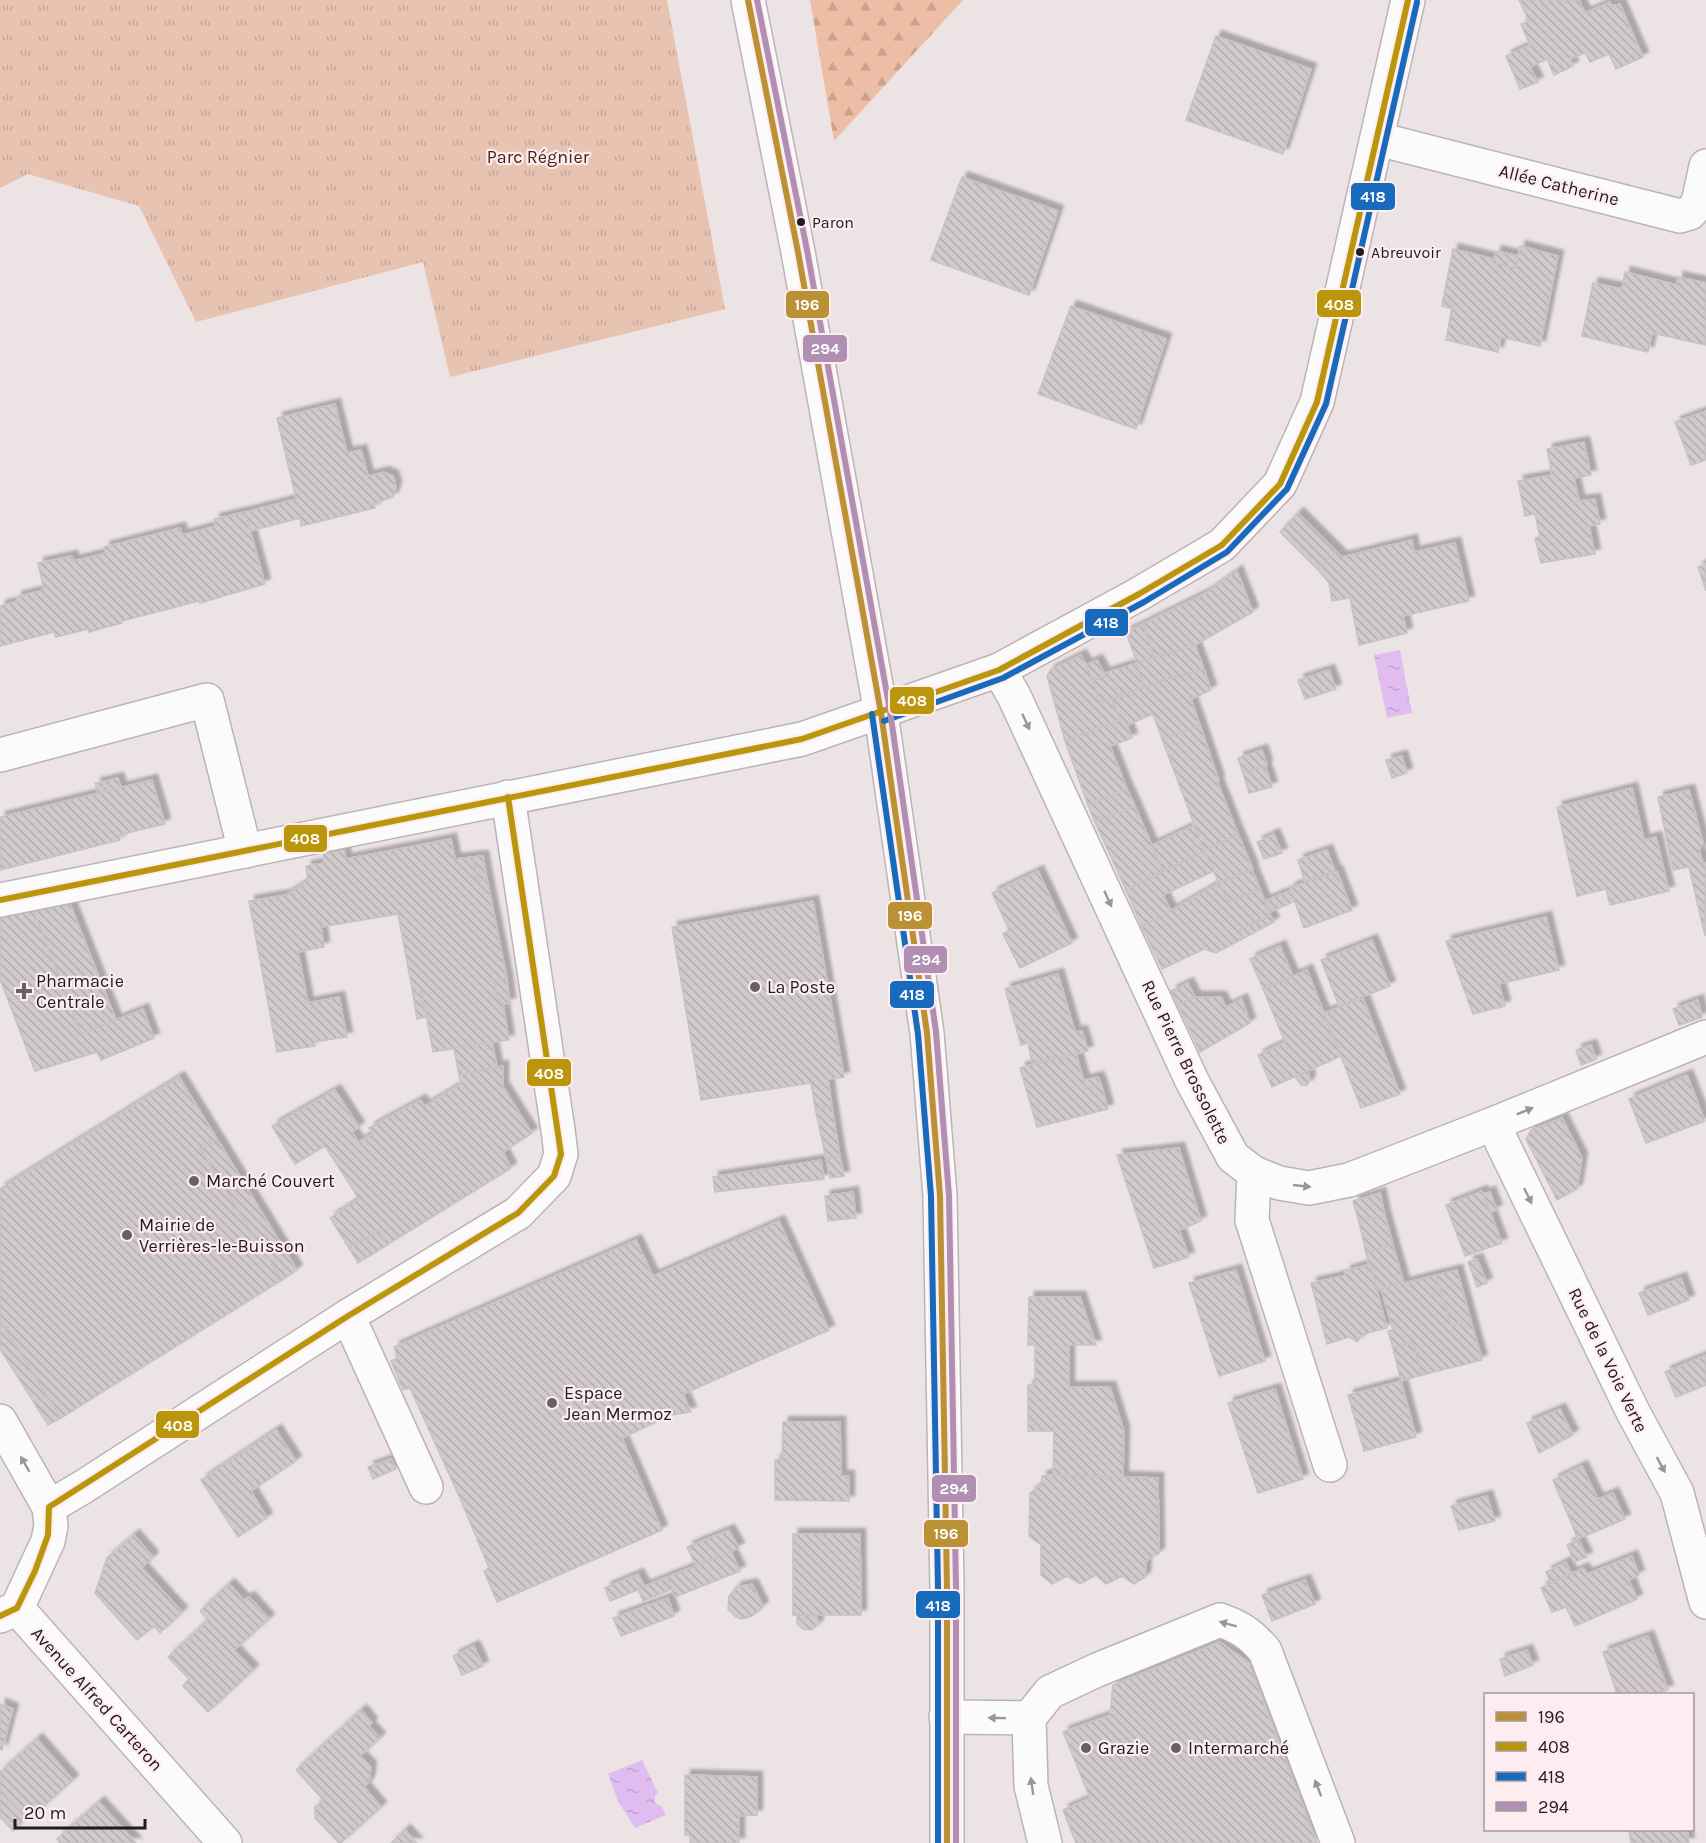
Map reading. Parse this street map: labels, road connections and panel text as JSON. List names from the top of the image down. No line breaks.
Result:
{"streets":{"street":["Allée Catherine","Rue Pierre Brossolette","Rue de la Voie Verte","Avenue Alfred Carteron"]},"crossings":[["Rue Pierre Brossolette","Rue de la Voie Verte"]],"parks":["Parc Régnier"],"places":{"other":["Paron","Abreuvoir","La Poste","Marché Couvert","Mairie de Verrières-le-Buisson","Espace Jean Mermoz","Grazie","Intermarché"],"health":["Pharmacie Centrale"]},"lines":["transit line 196","transit line 408","transit line 294","transit line 418"],"legend":["196","408","418","294"],"scale_bar":"20 m"}
